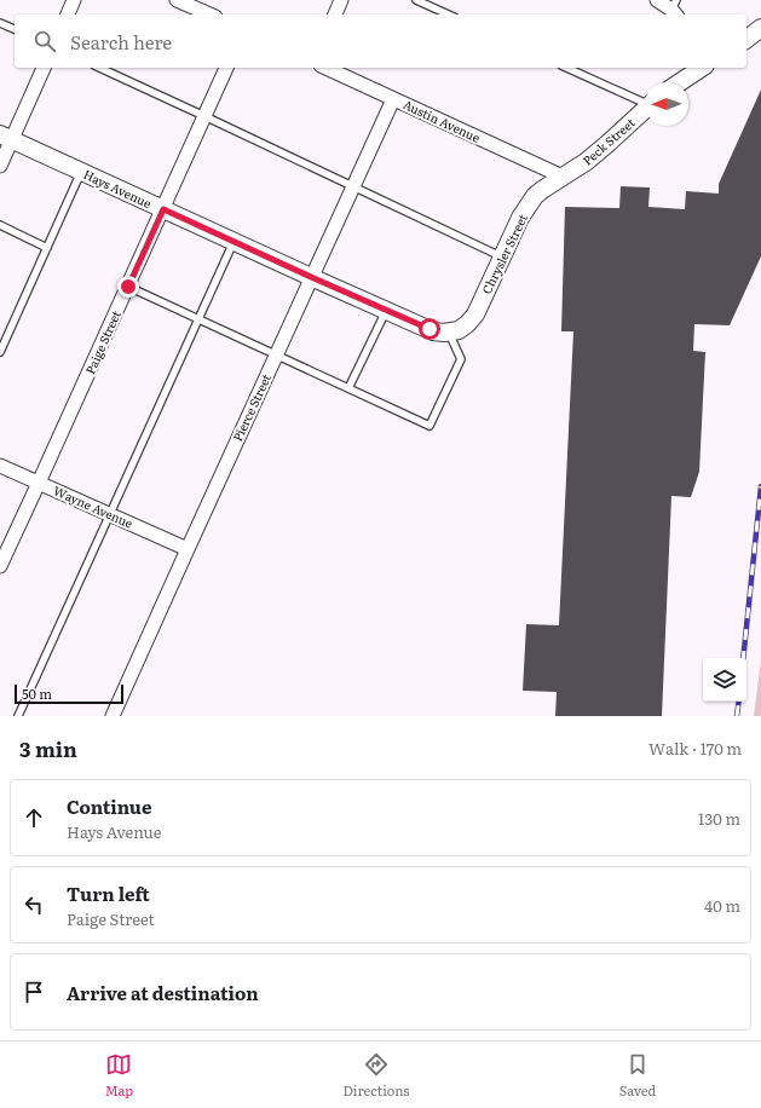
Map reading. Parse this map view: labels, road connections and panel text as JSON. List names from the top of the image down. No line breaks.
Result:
{"streets":{"street":["Austin Avenue","Peck Street","Hays Avenue","Chrysler Street","Paige Street","Pierce Street","Wayne Avenue"]},"crossings":[["Austin Avenue","Peck Street"],["Austin Avenue","Chrysler Street"],["Austin Avenue","Pierce Street"],["Peck Street","Chrysler Street"],["Hays Avenue","Chrysler Street"],["Hays Avenue","Paige Street"],["Hays Avenue","Pierce Street"],["Paige Street","Wayne Avenue"],["Pierce Street","Wayne Avenue"]],"scale_bar":"50 m","north":"left","page":{"search":"Search here","scale":"50 m","heading":["3 min","Walk · 170 m"],"list":[["Continue","Hays Avenue","130 m"],["Turn left","Paige Street","40 m"],"Arrive at destination"],"nav":["Map","Directions","Saved"]}}
